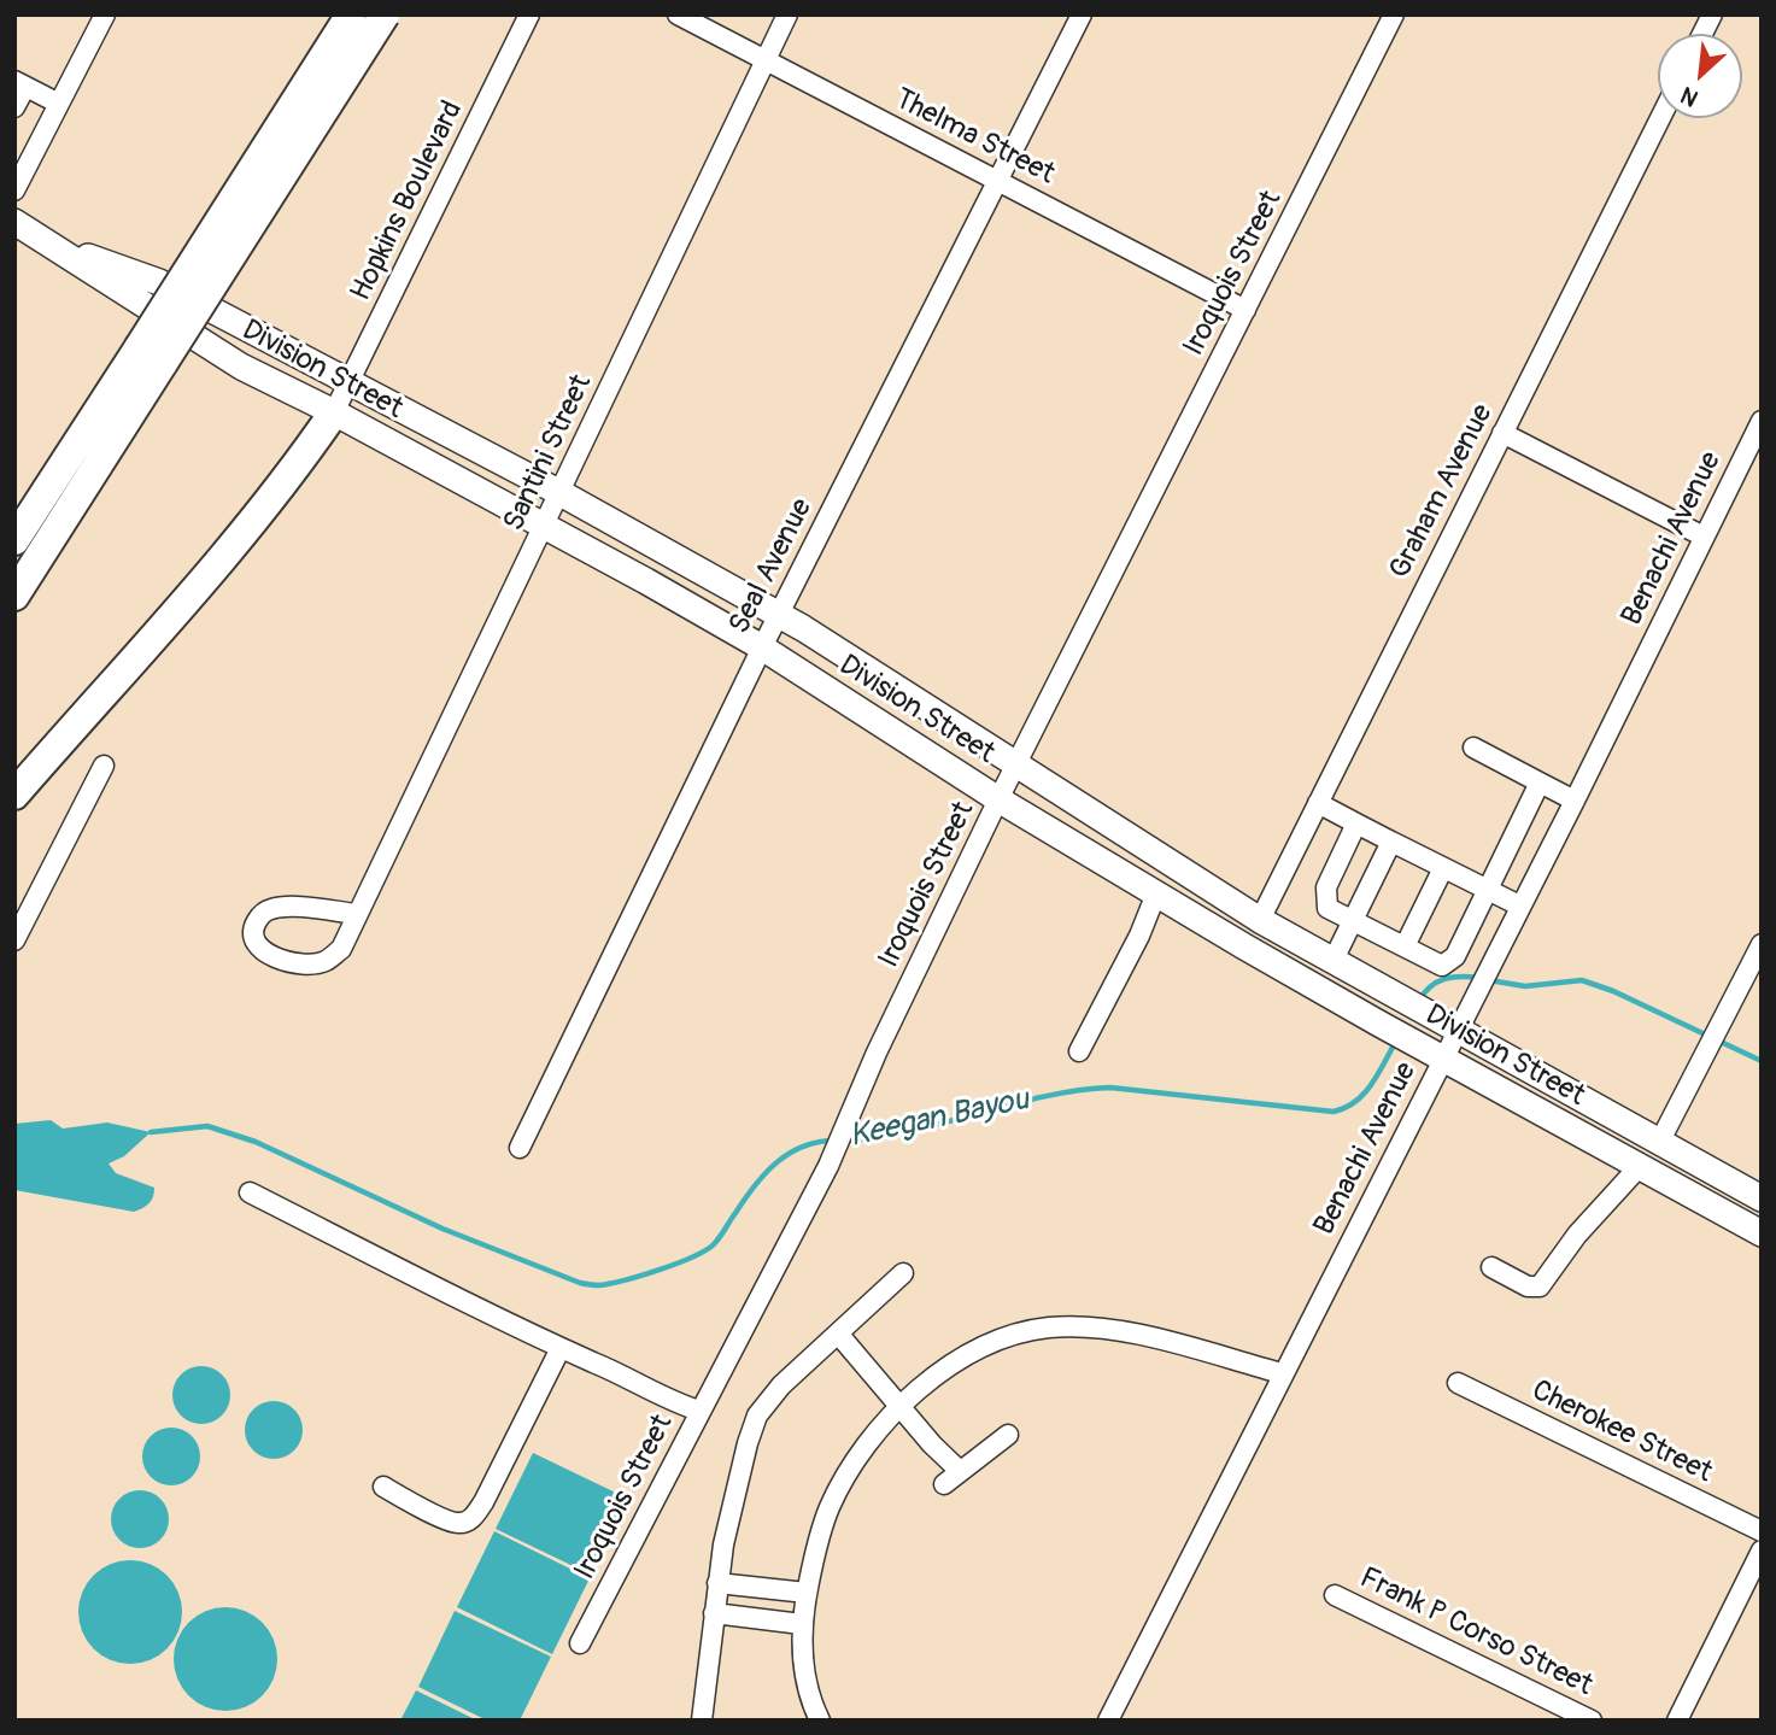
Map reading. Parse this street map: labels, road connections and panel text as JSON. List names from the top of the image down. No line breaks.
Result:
{"streets":{"main road":["Division Street"],"street":["Thelma Street","Hopkins Boulevard","Iroquois Street","Santini Street","Graham Avenue","Benachi Avenue","Seal Avenue","Cherokee Street","Frank P Corso Street"]},"crossings":[["Thelma Street","Iroquois Street"],["Thelma Street","Santini Street"],["Thelma Street","Seal Avenue"],["Hopkins Boulevard","Division Street"],["Iroquois Street","Division Street"],["Division Street","Santini Street"],["Division Street","Graham Avenue"],["Division Street","Benachi Avenue"],["Division Street","Seal Avenue"]],"water":["Keegan Bayou"],"north":"bottom left"}
